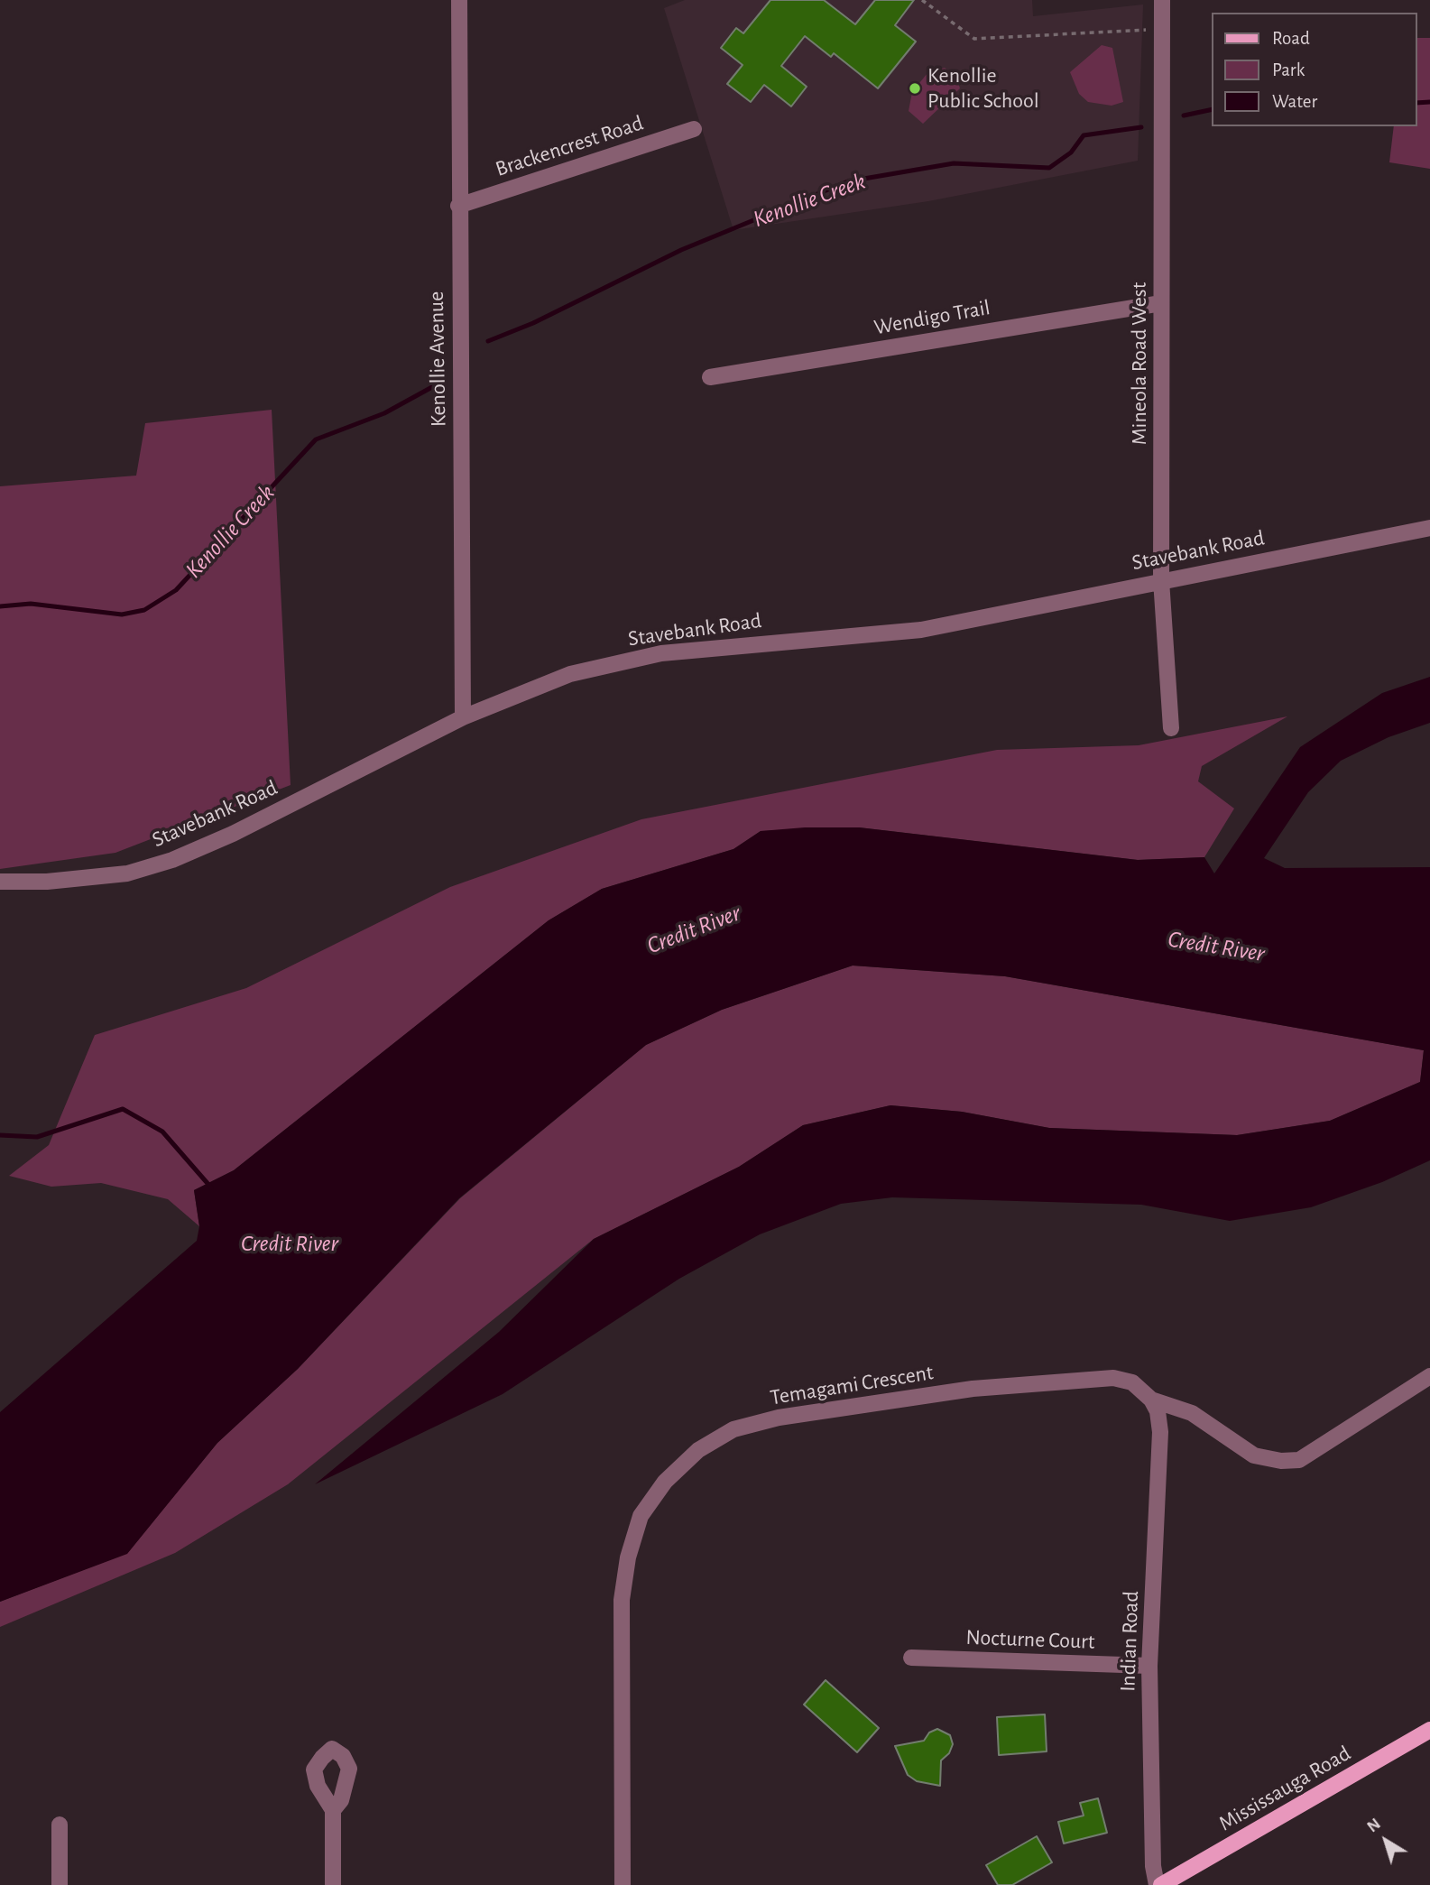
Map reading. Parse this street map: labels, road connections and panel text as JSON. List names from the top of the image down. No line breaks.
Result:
{"streets":{"main road":["Mississauga Road"],"street":["Brackencrest Road","Wendigo Trail","Kenollie Avenue","Mineola Road West","Stavebank Road","Temagami Crescent","Nocturne Court","Indian Road"]},"crossings":[["Brackencrest Road","Kenollie Avenue"],["Wendigo Trail","Mineola Road West"],["Kenollie Avenue","Stavebank Road"],["Mineola Road West","Stavebank Road"],["Temagami Crescent","Indian Road"],["Nocturne Court","Indian Road"],["Indian Road","Mississauga Road"]],"water":["Kenollie Creek","Credit River"],"places":["Kenollie Public School"],"legend":["Road","Park","Water"],"north":"top left"}
